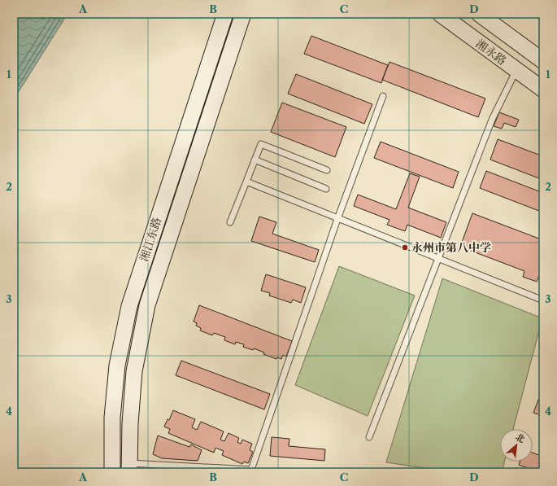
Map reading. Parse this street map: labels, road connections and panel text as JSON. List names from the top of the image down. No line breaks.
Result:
{"streets":{"main road":["湘永路","湘江东路"]},"places":["永州市第八中学"],"north":"top right","grid":{"columns":["A","B","C","D"],"rows":["1","2","3","4"]}}
